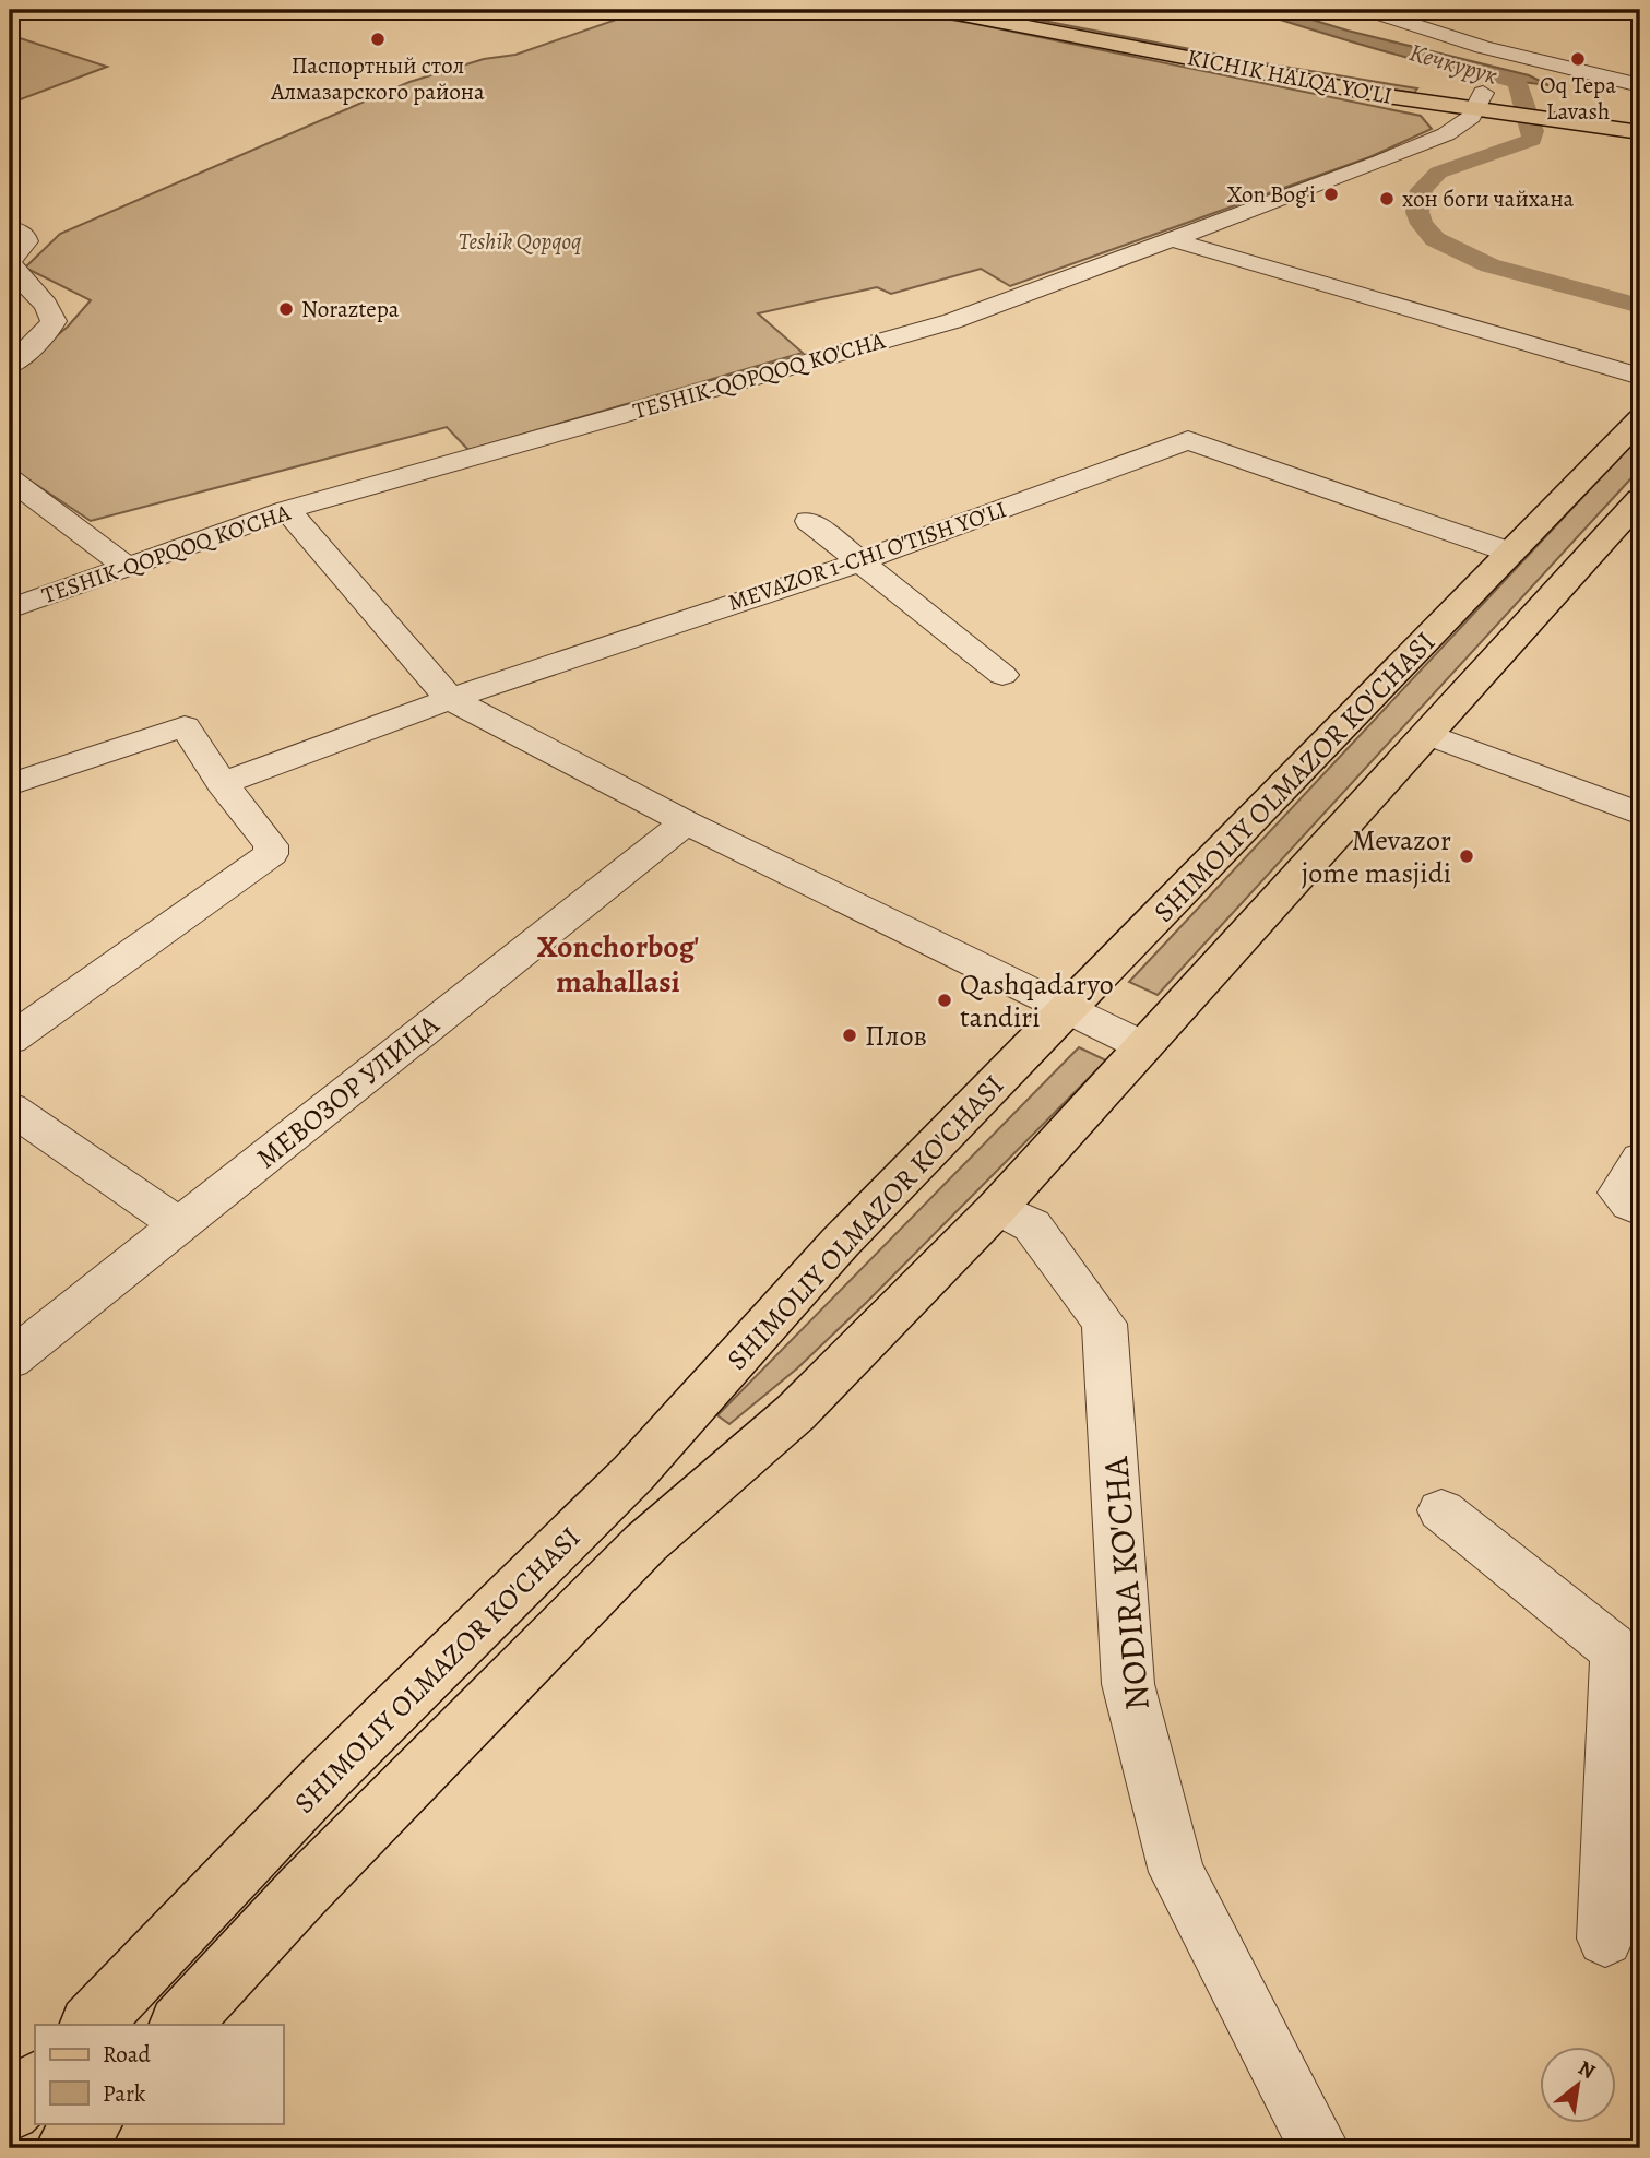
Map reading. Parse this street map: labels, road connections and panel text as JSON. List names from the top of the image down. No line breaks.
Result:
{"streets":{"main road":["KICHIK HALQA YO'LI","SHIMOLIY OLMAZOR KO'CHASI"],"street":["TESHIK-QOPQOQ KO'CHA","MEVAZOR 1-CHI O'TISH YO'LI","МЕВОЗОР УЛИЦА","NODIRA KO'CHA"]},"crossings":[["KICHIK HALQA YO'LI","TESHIK-QOPQOQ KO'CHA"],["MEVAZOR 1-CHI O'TISH YO'LI","SHIMOLIY OLMAZOR KO'CHASI"],["SHIMOLIY OLMAZOR KO'CHASI","NODIRA KO'CHA"]],"districts":["Xonchorbog' mahallasi"],"water":["Кечкурук"],"parks":["Teshik Qopqoq"],"places":["Паспортный стол Алмазарского района","Oq Tepa Lavash","Xon Bog'i","хон боги чайхана","Noraztepa","Mevazor jome masjidi","Qashqadaryo tandiri","Плов"],"legend":["Road","Park"],"north":"top right"}
